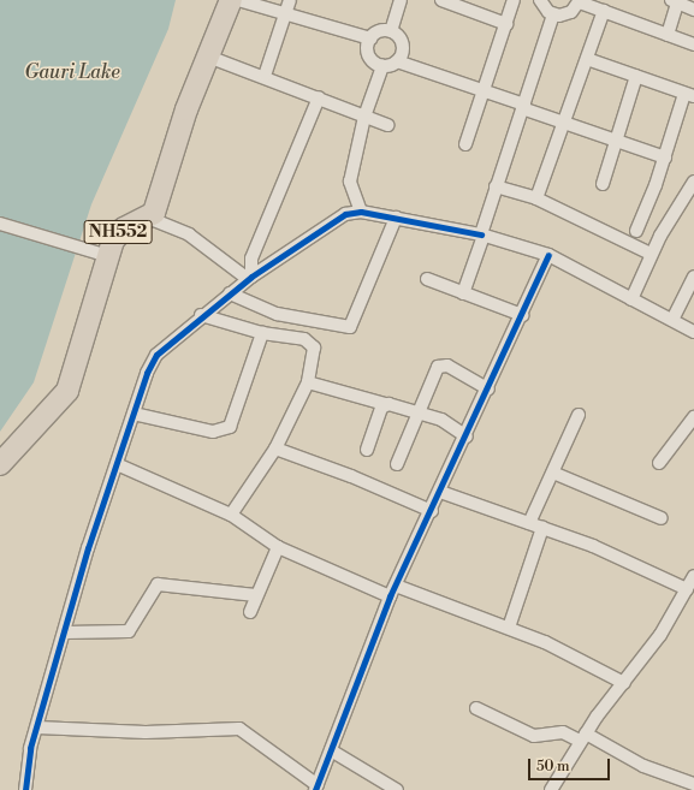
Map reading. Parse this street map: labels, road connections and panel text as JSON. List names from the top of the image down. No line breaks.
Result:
{"streets":{"highway":["NH552"]},"water":["Gauri Lake"],"scale_bar":"50 m"}
